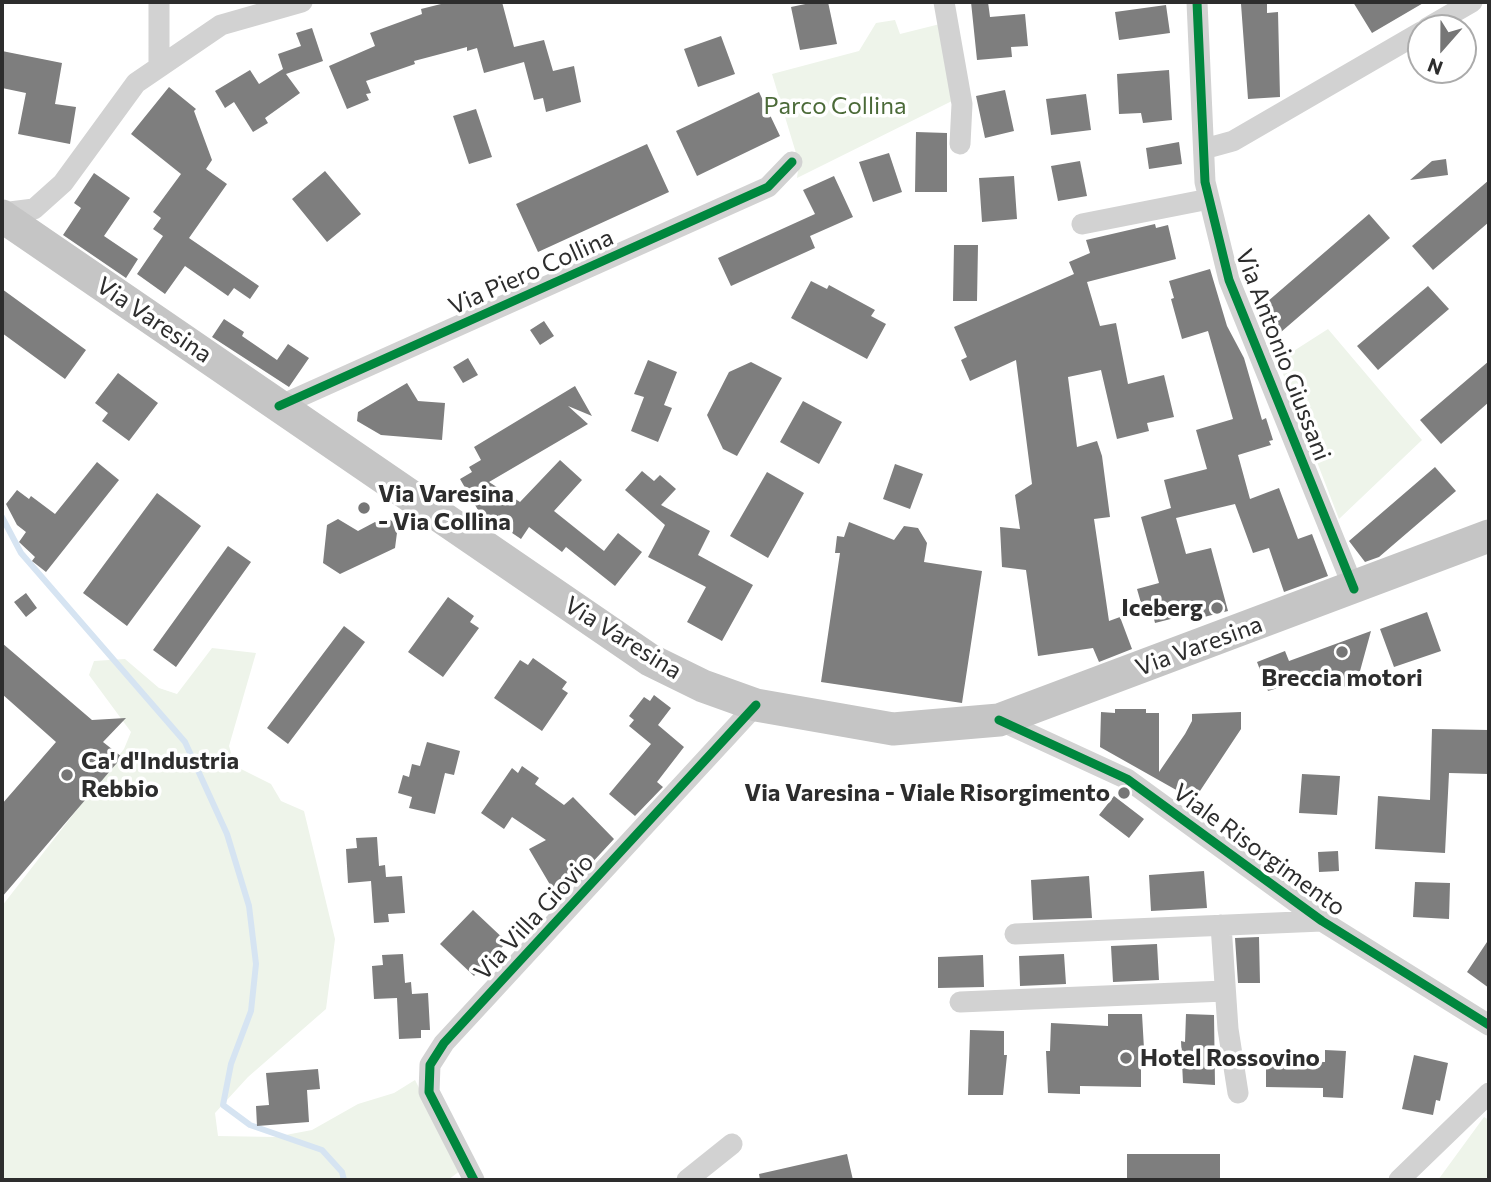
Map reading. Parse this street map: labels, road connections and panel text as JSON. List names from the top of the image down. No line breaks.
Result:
{"streets":{"main road":["Via Varesina"],"street":["Via Piero Collina","Via Antonio Giussani","Viale Risorgimento","Via Villa Giovio"]},"crossings":[["Via Piero Collina","Via Varesina"],["Via Varesina","Via Antonio Giussani"],["Via Varesina","Viale Risorgimento"],["Via Varesina","Via Villa Giovio"]],"parks":["Parco Collina"],"places":["Via Varesina - Via Collina","Iceberg","Breccia motori","Ca' d'Industria Rebbio","Via Varesina - Viale Risorgimento","Hotel Rossovino"],"north":"bottom"}
